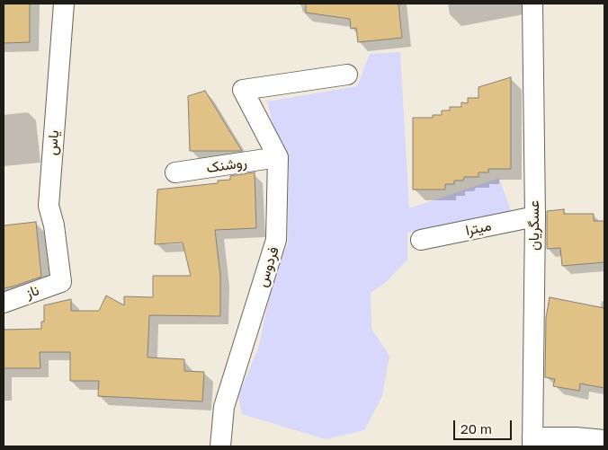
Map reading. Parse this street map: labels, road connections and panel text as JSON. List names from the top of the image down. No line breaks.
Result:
{"streets":{"street":["یاس","روشنک","عسگریان","میترا","فردوس","ناز"]},"crossings":[["یاس","ناز"],["روشنک","فردوس"],["عسگریان","میترا"]],"scale_bar":"20 m"}
